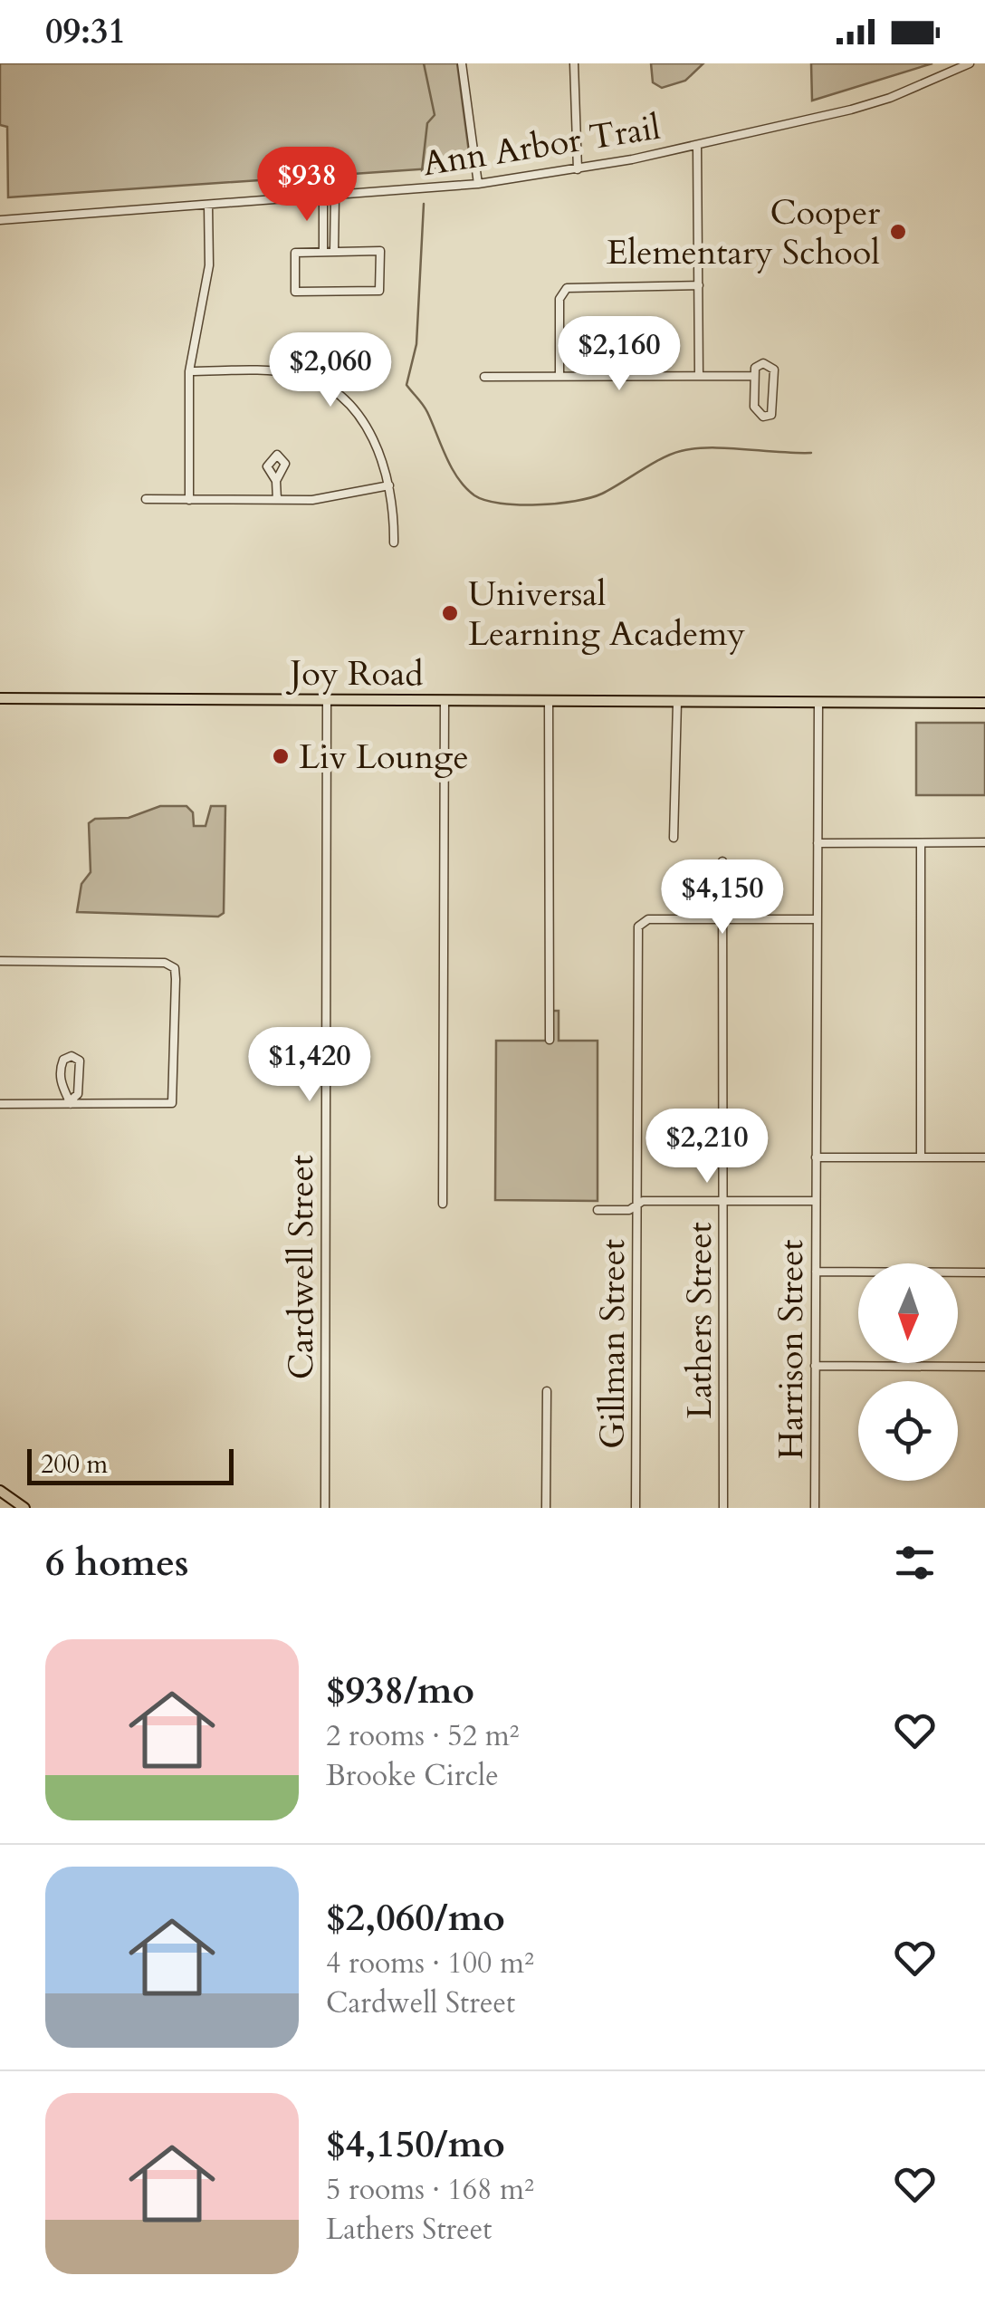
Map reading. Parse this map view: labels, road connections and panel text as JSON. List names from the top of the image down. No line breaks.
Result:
{"streets":{"main road":["Joy Road"],"street":["Ann Arbor Trail","Cardwell Street","Lathers Street","Gillman Street","Harrison Street"]},"crossings":[["Joy Road","Cardwell Street"],["Joy Road","Harrison Street"],["Lathers Street","Gillman Street"]],"places":["Cooper Elementary School","Universal Learning Academy","Liv Lounge"],"scale_bar":"200 m","north":"bottom","page":{"status":"09:31","price":["$938","$2,160","$2,060","$4,150","$1,420","$2,210"],"scale":"200 m","heading":"6 homes","list":[{"name":"$938/mo","note":"2 rooms · 52 m² · Brooke Circle"},{"name":"$2,060/mo","note":"4 rooms · 100 m² · Cardwell Street"},{"name":"$4,150/mo","note":"5 rooms · 168 m² · Lathers Street"}]}}
